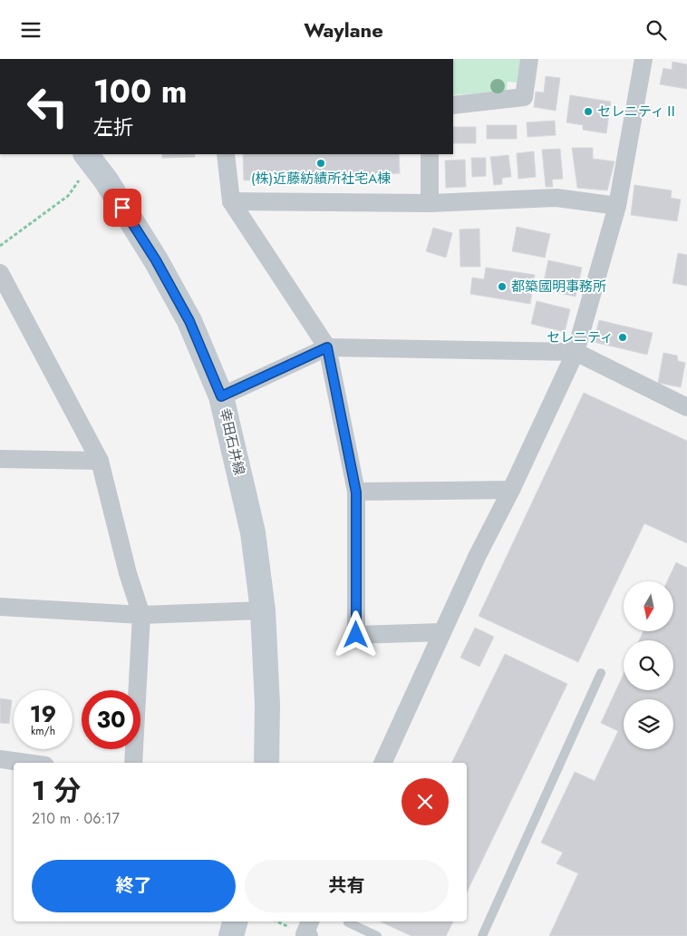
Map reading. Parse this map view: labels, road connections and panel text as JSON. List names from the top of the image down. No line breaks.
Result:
{"streets":{"main road":["幸田石井線"]},"places":["セレニティⅡ","(株)近藤紡績所社宅A棟","都築國明事務所","セレニティ"],"north":"bottom","page":{"header":"Waylane","turn":["100 m","左折"],"speed":"19 km/h","limit":"30","heading":["1 分","210 m · 06:17"],"buttons":["終了","共有"]}}
